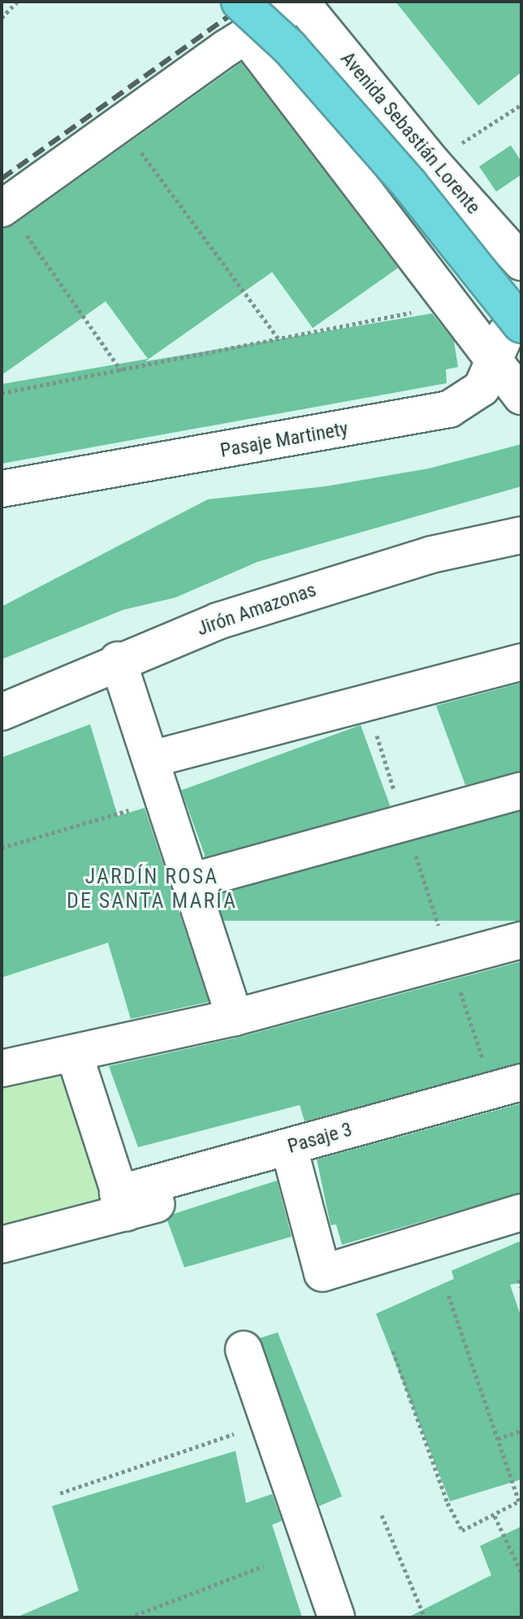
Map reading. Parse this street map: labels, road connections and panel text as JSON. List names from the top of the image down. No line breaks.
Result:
{"streets":{"street":["Avenida Sebastián Lorente","Pasaje Martinety","Jirón Amazonas","Pasaje 3"]},"districts":["JARDÍN ROSA DE SANTA MARÍA"]}
